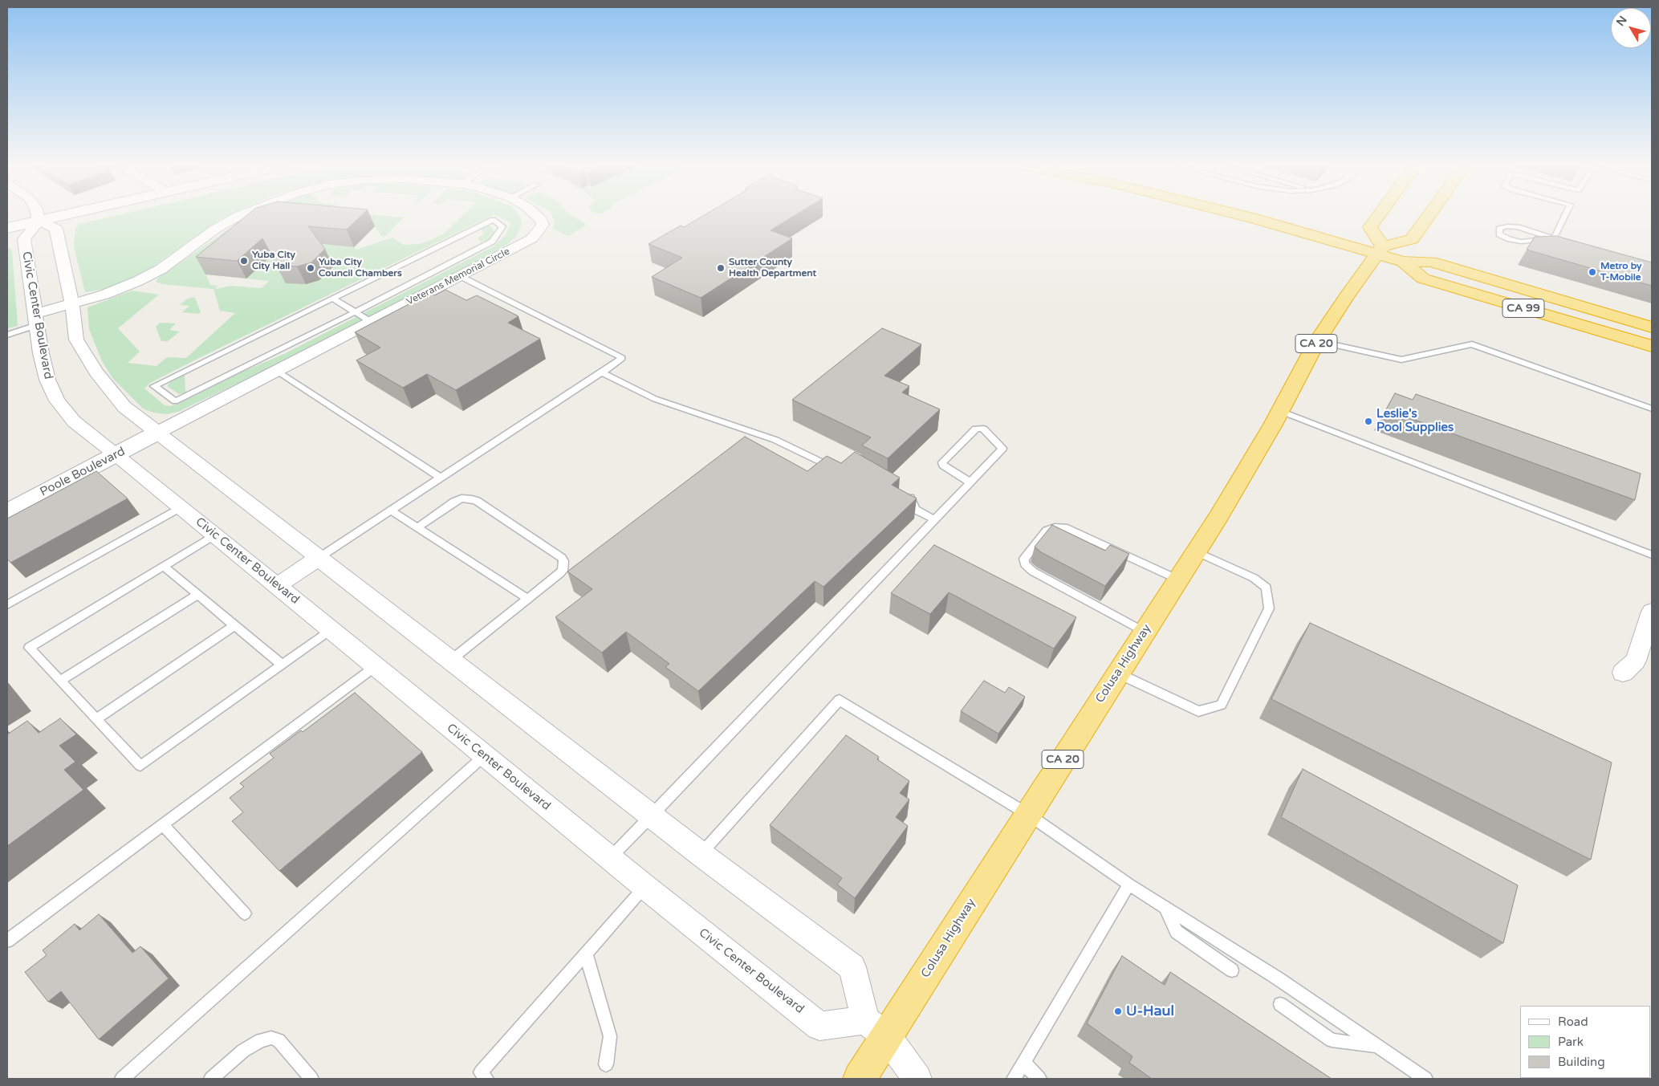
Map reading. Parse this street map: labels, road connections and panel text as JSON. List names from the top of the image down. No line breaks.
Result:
{"streets":{"highway":["CA 99","CA 20","Colusa Highway"],"main road":["Poole Boulevard"],"street":["Veterans Memorial Circle","Civic Center Boulevard"]},"crossings":[["Veterans Memorial Circle","Civic Center Boulevard"],["Veterans Memorial Circle","Poole Boulevard"],["CA 99","Colusa Highway"],["Civic Center Boulevard","Poole Boulevard"],["Civic Center Boulevard","Colusa Highway"]],"places":["Yuba City City Hall","Yuba City Council Chambers","Sutter County Health Department","Metro by T-Mobile","Leslie's Pool Supplies","U-Haul"],"legend":["Road","Park","Building"],"north":"top left"}
